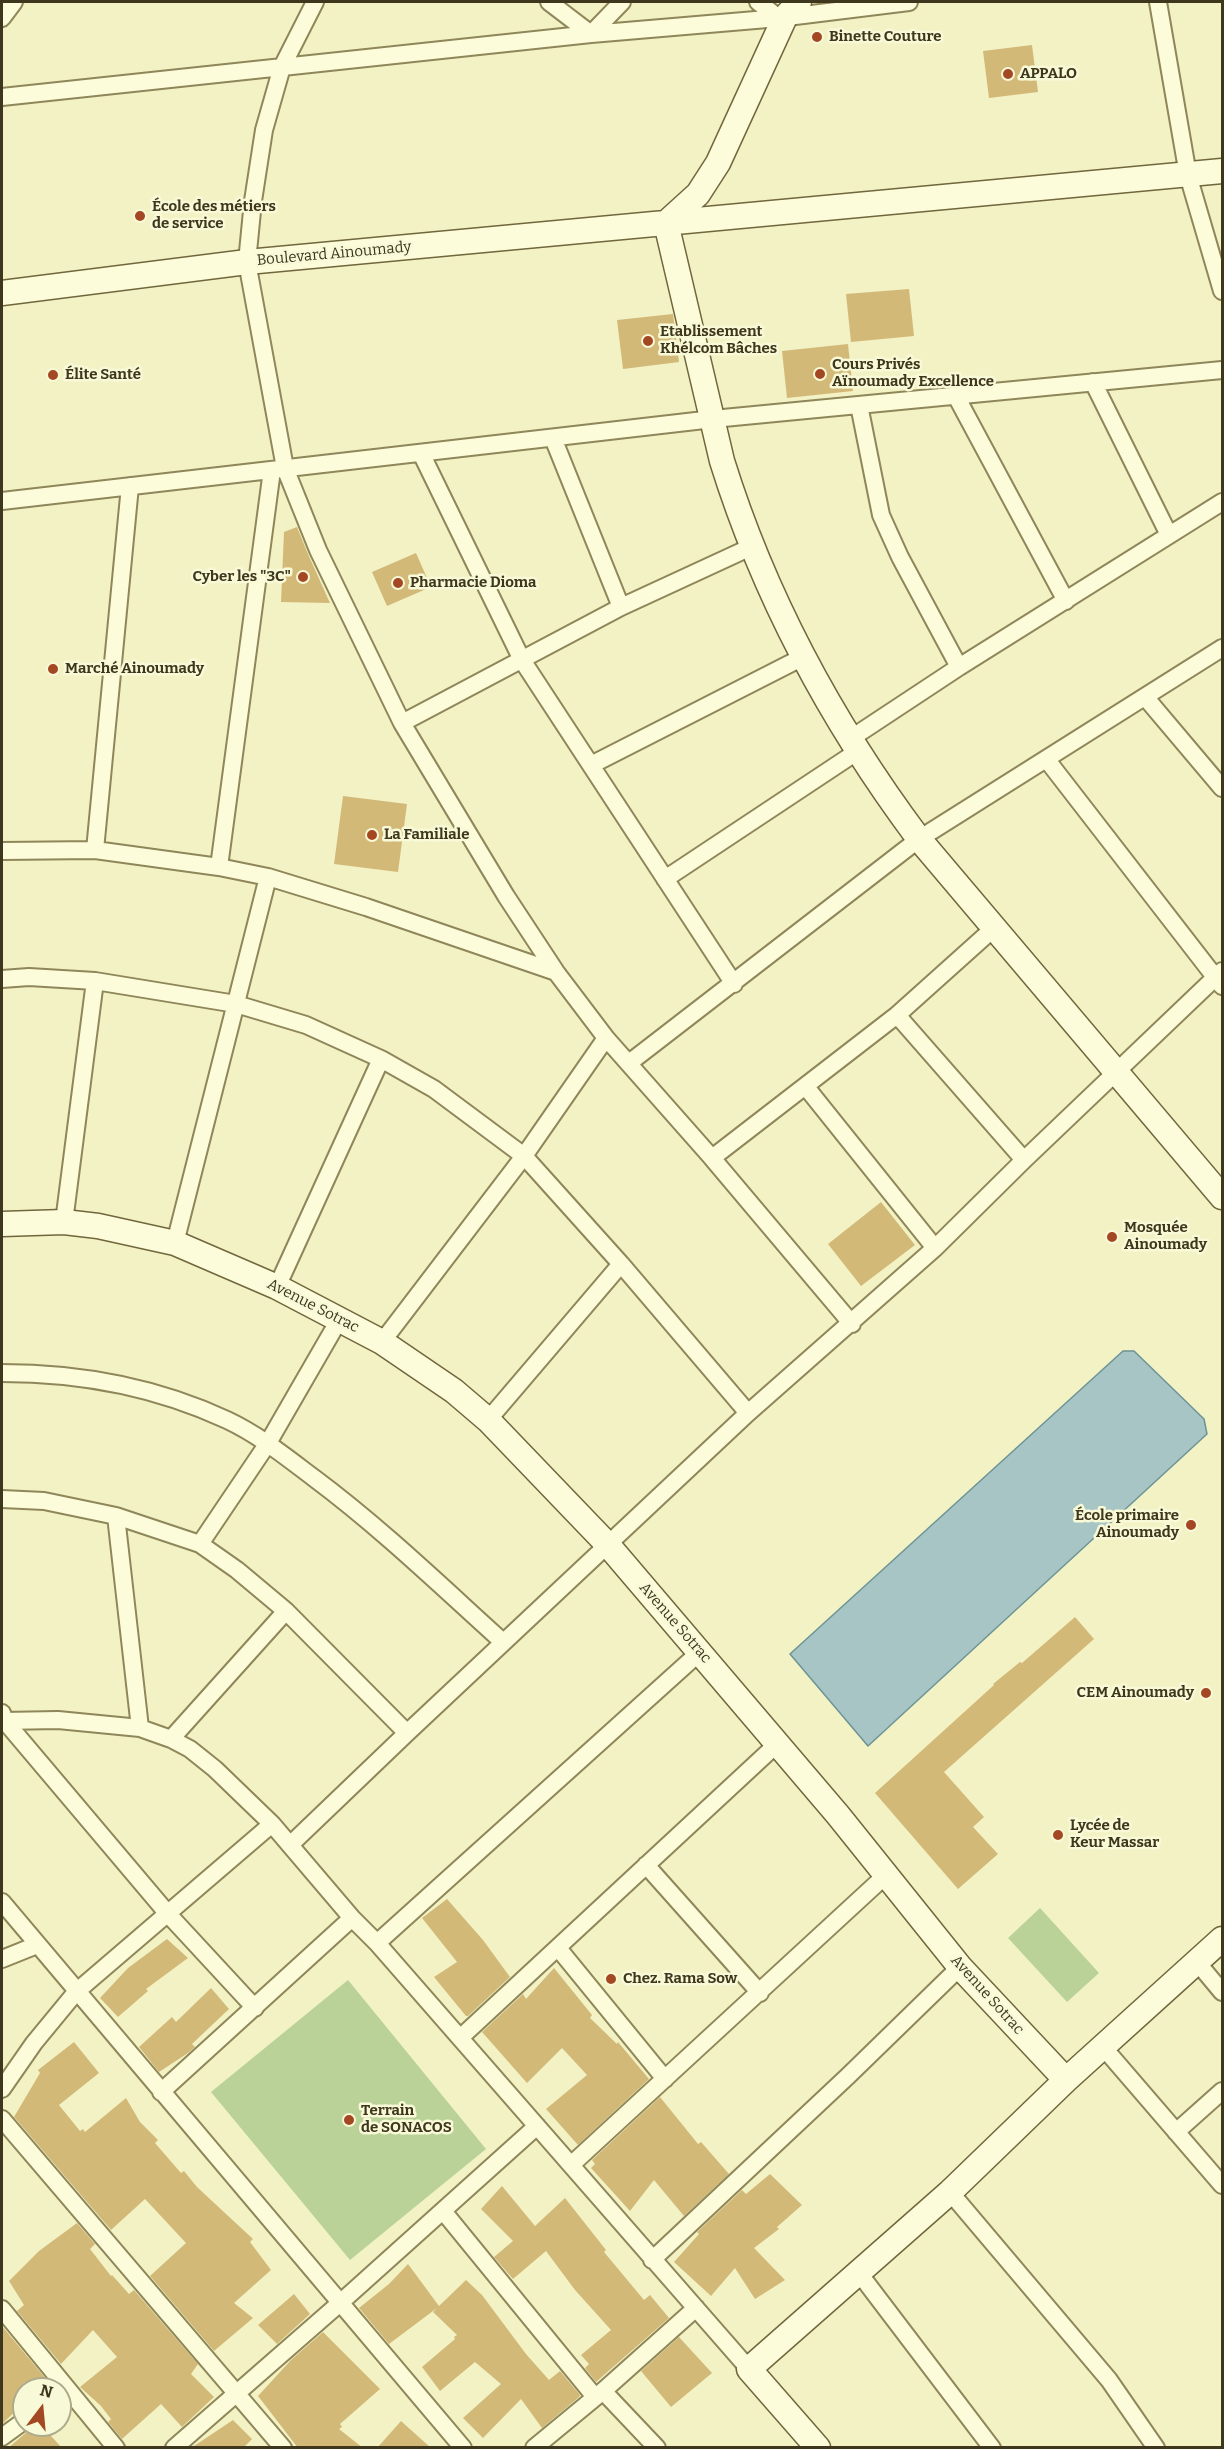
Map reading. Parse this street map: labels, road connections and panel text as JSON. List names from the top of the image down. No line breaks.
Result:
{"streets":{"street":["Boulevard Ainoumady","Avenue Sotrac"]},"places":["Binette Couture","APPALO","École des métiers de service","Etablissement Khélcom Bâches","Cours Privés Aïnoumady Excellence","Élite Santé","Cyber les \"3C\"","Pharmacie Dioma","Marché Ainoumady","La Familiale","Mosquée Ainoumady","École primaire Ainoumady","CEM Ainoumady","Lycée de Keur Massar","Chez. Rama Sow","Terrain de SONACOS"],"north":"top"}
